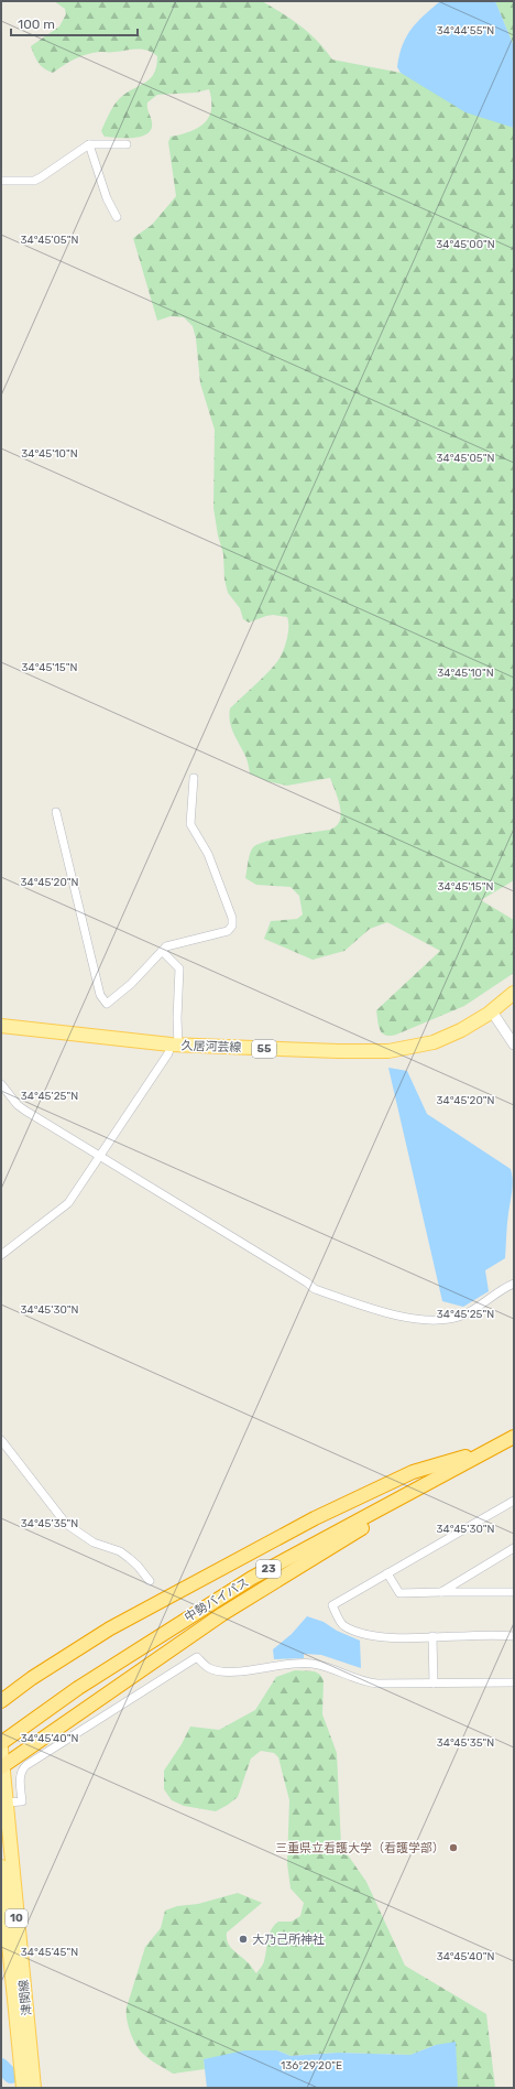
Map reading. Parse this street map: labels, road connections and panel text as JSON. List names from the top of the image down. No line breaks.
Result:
{"streets":{"highway":["23","中勢バイパス"],"main road":["久居河芸線","55","10","津関線"]},"places":["三重県立看護大学（看護学部）","大乃己所神社"],"scale_bar":"100 m","coordinates":["34°44'55\"N","34°45'05\"N","34°45'00\"N","34°45'10\"N","34°45'15\"N","34°45'20\"N","34°45'25\"N","34°45'30\"N","34°45'35\"N","34°45'40\"N","34°45'45\"N","136°29'20\"E"]}
